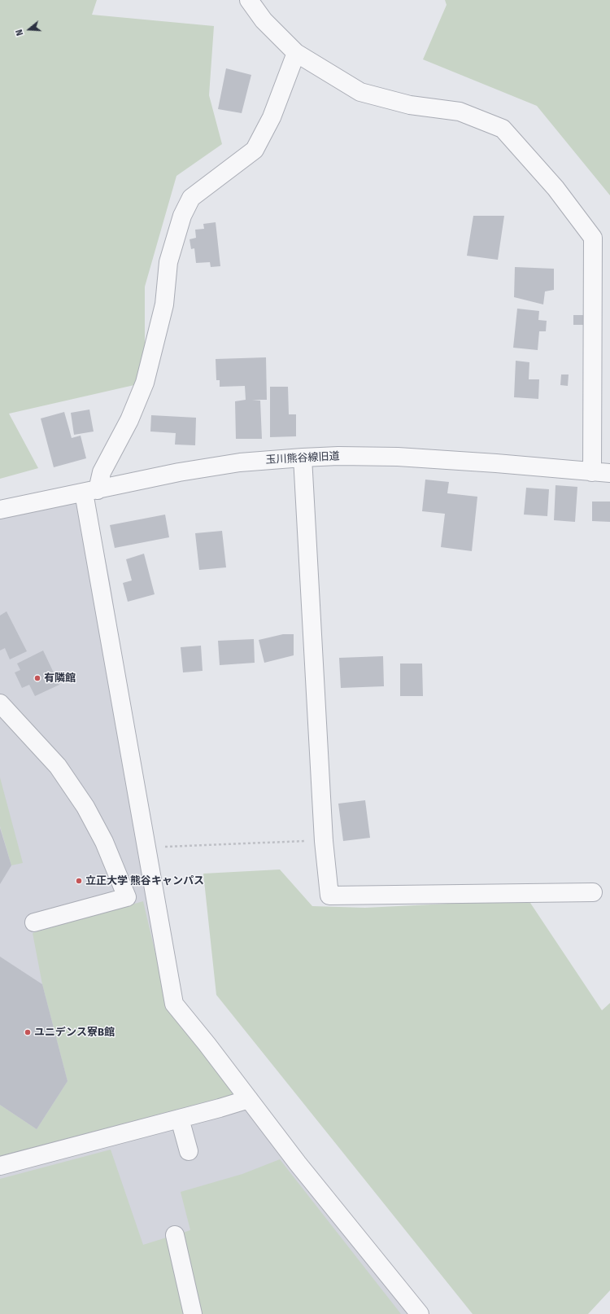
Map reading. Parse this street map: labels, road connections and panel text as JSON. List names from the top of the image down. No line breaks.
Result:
{"streets":{"street":["玉川熊谷線旧道"]},"places":["有隣館","立正大学 熊谷キャンパス","ユニデンス寮B館"],"north":"left"}
